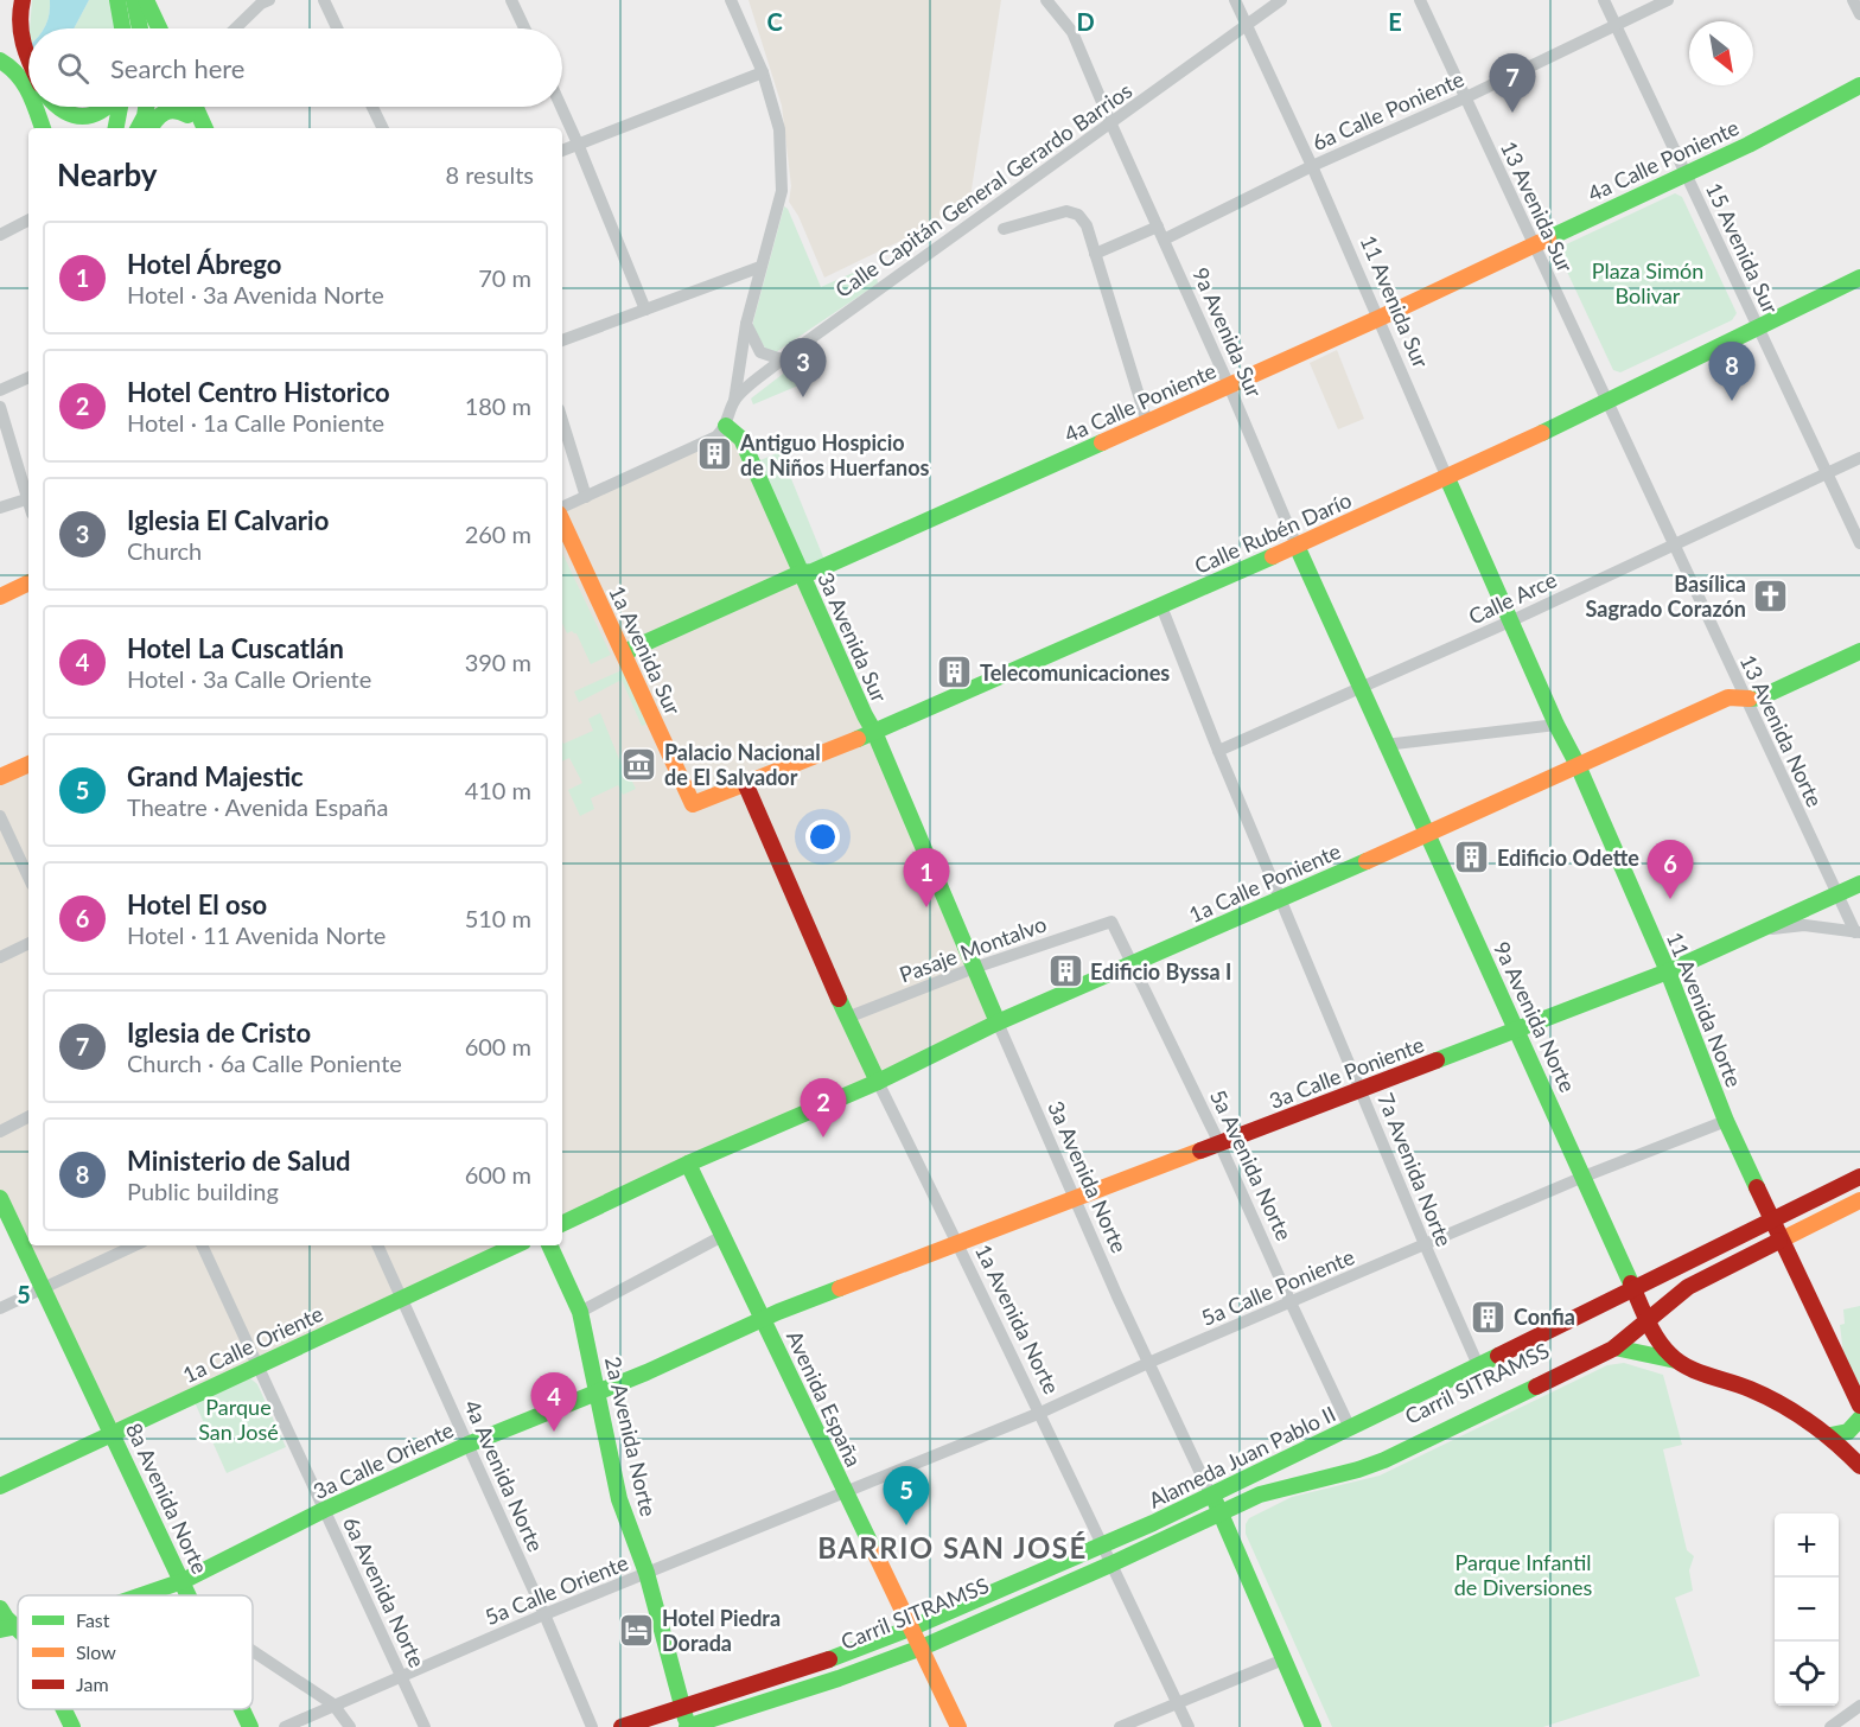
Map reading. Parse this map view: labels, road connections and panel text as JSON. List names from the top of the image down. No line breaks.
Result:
{"streets":{"main road":["4a Calle Poniente","11 Avenida Sur","9a Avenida Sur","Calle Rubén Darío","3a Avenida Sur","1a Avenida Sur","1a Calle Poniente","11 Avenida Norte","9a Avenida Norte","3a Calle Poniente","3a Avenida Norte","1a Avenida Norte","1a Calle Oriente","Carril SITRAMSS","Avenida España","2a Avenida Norte","Alameda Juan Pablo II","3a Calle Oriente","8a Avenida Norte"],"street":["6a Calle Poniente","Calle Capitán General Gerardo Barrios","13 Avenida Sur","15 Avenida Sur","Calle Arce","13 Avenida Norte","Pasaje Montalvo","5a Avenida Norte","7a Avenida Norte","5a Calle Poniente","4a Avenida Norte","5a Calle Oriente","6a Avenida Norte"]},"crossings":[["6a Calle Poniente","13 Avenida Sur"],["6a Calle Poniente","15 Avenida Sur"],["6a Calle Poniente","11 Avenida Sur"],["6a Calle Poniente","9a Avenida Sur"],["4a Calle Poniente","13 Avenida Sur"],["4a Calle Poniente","15 Avenida Sur"],["4a Calle Poniente","11 Avenida Sur"],["4a Calle Poniente","9a Avenida Sur"],["4a Calle Poniente","3a Avenida Sur"],["4a Calle Poniente","1a Avenida Sur"],["Calle Capitán General Gerardo Barrios","11 Avenida Sur"],["Calle Capitán General Gerardo Barrios","9a Avenida Sur"],["13 Avenida Sur","Calle Rubén Darío"],["13 Avenida Sur","Calle Arce"],["13 Avenida Sur","13 Avenida Norte"],["15 Avenida Sur","Calle Rubén Darío"],["15 Avenida Sur","Calle Arce"],["11 Avenida Sur","Calle Rubén Darío"],["11 Avenida Sur","Calle Arce"],["11 Avenida Sur","11 Avenida Norte"],["9a Avenida Sur","Calle Rubén Darío"],["9a Avenida Sur","Calle Arce"],["9a Avenida Sur","9a Avenida Norte"],["Calle Rubén Darío","3a Avenida Sur"],["Calle Rubén Darío","1a Avenida Sur"],["Calle Rubén Darío","7a Avenida Norte"],["Calle Rubén Darío","1a Avenida Norte"],["Calle Arce","13 Avenida Norte"],["Calle Arce","11 Avenida Norte"],["Calle Arce","9a Avenida Norte"],["Calle Arce","7a Avenida Norte"],["3a Avenida Sur","3a Avenida Norte"],["13 Avenida Norte","1a Calle Poniente"],["13 Avenida Norte","3a Calle Poniente"],["1a Calle Poniente","11 Avenida Norte"],["1a Calle Poniente","9a Avenida Norte"],["1a Calle Poniente","5a Avenida Norte"],["1a Calle Poniente","7a Avenida Norte"],["1a Calle Poniente","3a Avenida Norte"],["1a Calle Poniente","1a Avenida Norte"],["1a Calle Poniente","Avenida España"],["Pasaje Montalvo","5a Avenida Norte"],["Pasaje Montalvo","3a Avenida Norte"],["Pasaje Montalvo","1a Avenida Norte"],["11 Avenida Norte","3a Calle Poniente"],["11 Avenida Norte","5a Calle Poniente"],["11 Avenida Norte","Carril SITRAMSS"],["11 Avenida Norte","Alameda Juan Pablo II"],["9a Avenida Norte","3a Calle Poniente"],["9a Avenida Norte","5a Calle Poniente"],["9a Avenida Norte","Carril SITRAMSS"],["9a Avenida Norte","Alameda Juan Pablo II"],["3a Calle Poniente","5a Avenida Norte"],["3a Calle Poniente","7a Avenida Norte"],["3a Calle Poniente","3a Avenida Norte"],["3a Calle Poniente","1a Avenida Norte"],["3a Calle Poniente","Avenida España"],["3a Calle Poniente","3a Calle Oriente"],["5a Avenida Norte","5a Calle Poniente"],["5a Avenida Norte","Alameda Juan Pablo II"],["7a Avenida Norte","5a Calle Poniente"],["7a Avenida Norte","Alameda Juan Pablo II"],["3a Avenida Norte","5a Calle Poniente"],["3a Avenida Norte","Carril SITRAMSS"],["3a Avenida Norte","Alameda Juan Pablo II"],["5a Calle Poniente","1a Avenida Norte"],["5a Calle Poniente","Avenida España"],["5a Calle Poniente","5a Calle Oriente"],["1a Avenida Norte","Carril SITRAMSS"],["1a Avenida Norte","Alameda Juan Pablo II"],["1a Calle Oriente","4a Avenida Norte"],["1a Calle Oriente","8a Avenida Norte"],["1a Calle Oriente","6a Avenida Norte"],["Carril SITRAMSS","Avenida España"],["Carril SITRAMSS","2a Avenida Norte"],["Carril SITRAMSS","Alameda Juan Pablo II"],["Avenida España","3a Calle Oriente"],["Avenida España","5a Calle Oriente"],["2a Avenida Norte","3a Calle Oriente"],["2a Avenida Norte","5a Calle Oriente"],["3a Calle Oriente","4a Avenida Norte"],["3a Calle Oriente","8a Avenida Norte"],["3a Calle Oriente","6a Avenida Norte"],["4a Avenida Norte","5a Calle Oriente"],["5a Calle Oriente","6a Avenida Norte"]],"districts":["BARRIO SAN JOSÉ"],"parks":["Plaza Simón Bolivar","Parque San José","Parque Infantil de Diversiones"],"places":{"building":["Antiguo Hospicio de Niños Huerfanos","Telecomunicaciones","Edificio Odette","Edificio Byssa I","Confia"],"church":["Basílica Sagrado Corazón"],"museum":["Palacio Nacional de El Salvador"],"hotel":["Hotel Piedra Dorada"]},"legend":["Fast","Slow","Jam"],"north":"bottom right","page":{"search":"Search here","pins":["7","3","8","6","1","2","4","5"],"heading":["Nearby","8 results"],"list":[{"mark":"1","name":"Hotel Ábrego","note":"Hotel · 3a Avenida Norte","value":"70 m"},{"mark":"2","name":"Hotel Centro Historico","note":"Hotel · 1a Calle Poniente","value":"180 m"},{"mark":"3","name":"Iglesia El Calvario","note":"Church","value":"260 m"},{"mark":"4","name":"Hotel La Cuscatlán","note":"Hotel · 3a Calle Oriente","value":"390 m"},{"mark":"5","name":"Grand Majestic","note":"Theatre · Avenida España","value":"410 m"},{"mark":"6","name":"Hotel El oso","note":"Hotel · 11 Avenida Norte","value":"510 m"},{"mark":"7","name":"Iglesia de Cristo","note":"Church · 6a Calle Poniente","value":"600 m"},{"mark":"8","name":"Ministerio de Salud","note":"Public building","value":"600 m"}],"map_buttons":["+","−"]},"grid":{"columns":["C","D","E"],"rows":["5"]}}
